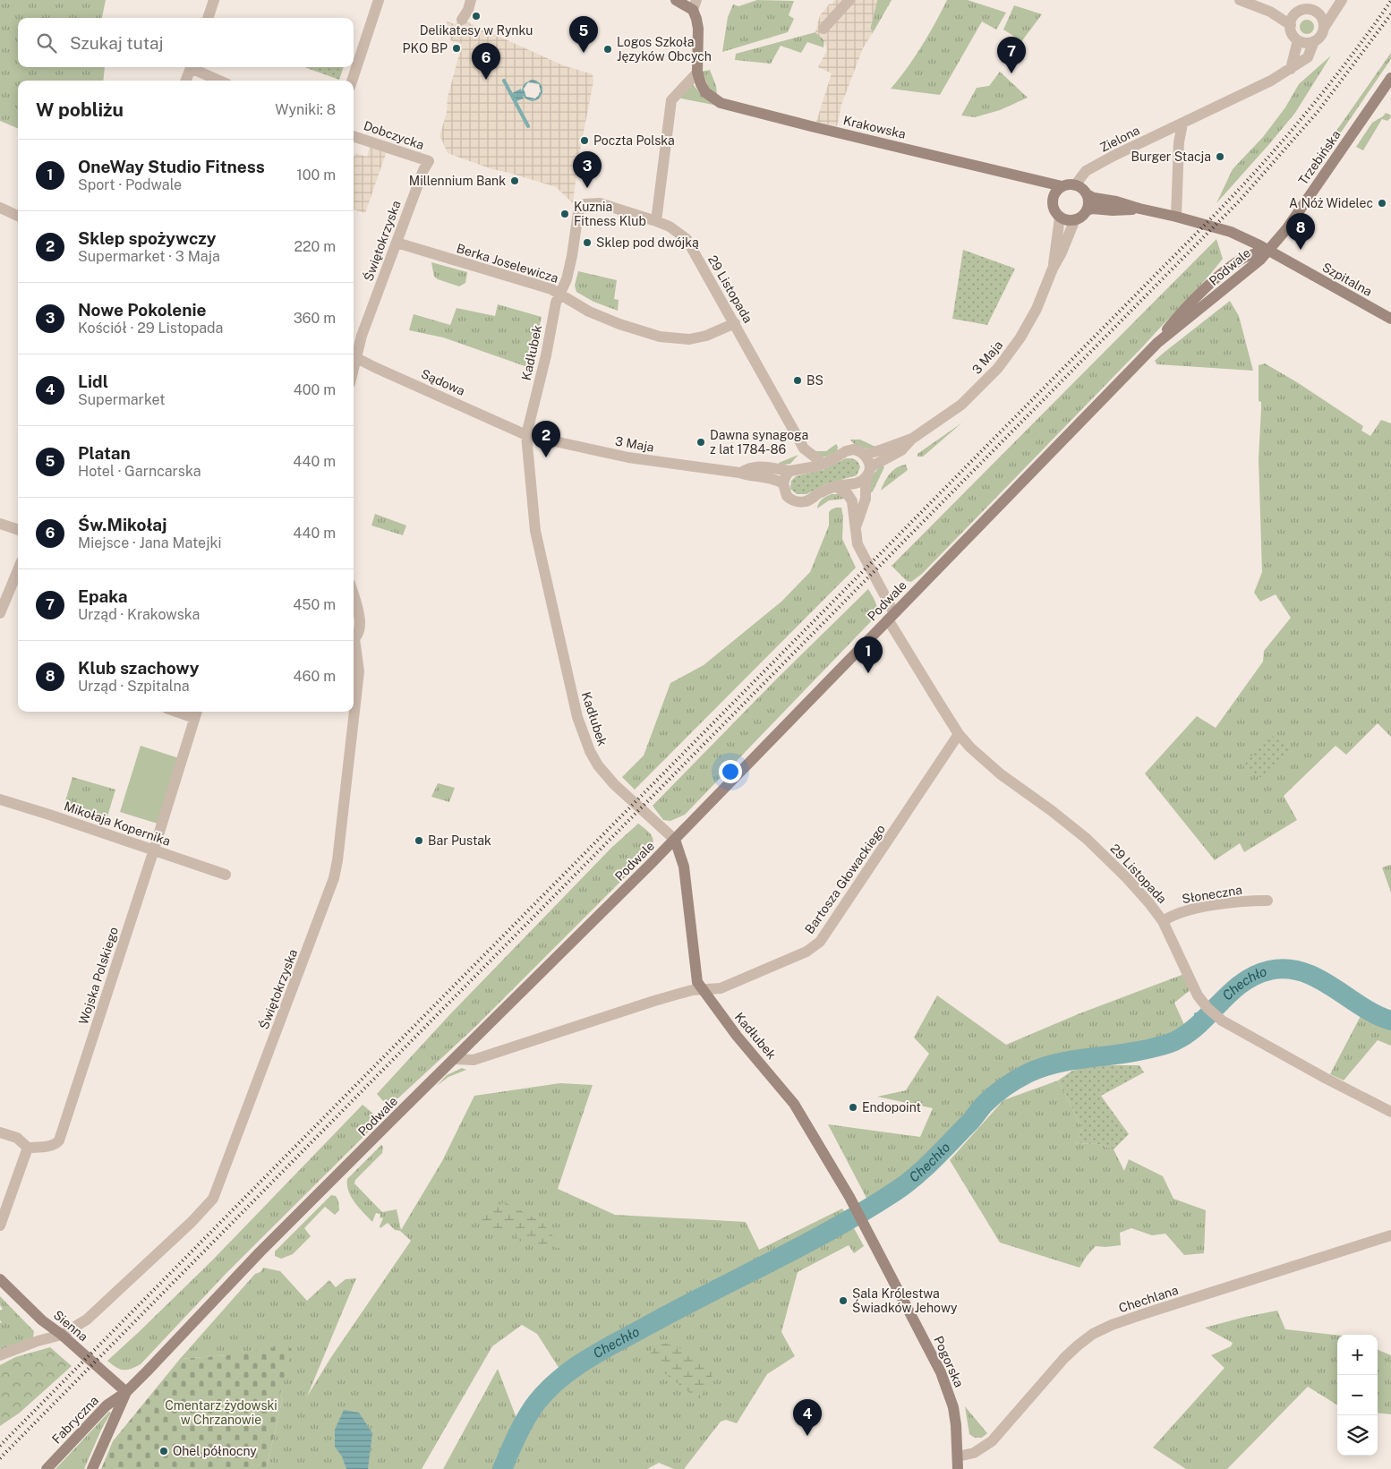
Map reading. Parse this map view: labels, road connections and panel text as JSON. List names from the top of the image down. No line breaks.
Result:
{"streets":{"street":["Krakowska","Dobczycka","Zielona","Trzebińska","Świętokrzyska","Berka Joselewicza","Podwale","Szpitalna","29 Listopada","Kadłubek","3 Maja","Sądowa","Mikołaja Kopernika","Bartosza Głowackiego","Słoneczna","Wojska Polskiego","Chechlana","Sienna","Pogorska","Fabryczna"]},"crossings":[["Krakowska","Zielona"],["Krakowska","3 Maja"],["Dobczycka","Świętokrzyska"],["Zielona","3 Maja"],["Trzebińska","Podwale"],["Trzebińska","Szpitalna"],["Świętokrzyska","Berka Joselewicza"],["Świętokrzyska","Sądowa"],["Świętokrzyska","Sienna"],["Berka Joselewicza","29 Listopada"],["Berka Joselewicza","Kadłubek"],["Podwale","Szpitalna"],["Podwale","29 Listopada"],["Podwale","Kadłubek"],["Podwale","Bartosza Głowackiego"],["Podwale","Sienna"],["Podwale","Fabryczna"],["29 Listopada","Kadłubek"],["29 Listopada","3 Maja"],["29 Listopada","Bartosza Głowackiego"],["29 Listopada","Słoneczna"],["Kadłubek","3 Maja"],["Kadłubek","Sądowa"],["Kadłubek","Bartosza Głowackiego"],["Kadłubek","Pogorska"],["3 Maja","Sądowa"],["Mikołaja Kopernika","Wojska Polskiego"],["Chechlana","Pogorska"],["Sienna","Fabryczna"]],"water":["Chechło"],"parks":["Cmentarz żydowski w Chrzanowie"],"places":["Delikatesy w Rynku","PKO BP","Logos Szkoła Języków Obcych","Poczta Polska","Burger Stacja","Millennium Bank","A Nóż Widelec","Kuznia Fitness Klub","Sklep pod dwójką","BS","Dawna synagoga z lat 1784-86","Bar Pustak","Endopoint","Sala Królestwa Świadków Jehowy","Ohel północny"],"page":{"pins":["5","7","6","3","8","2","1","4"],"search":"Szukaj tutaj","heading":["W pobliżu","Wyniki: 8"],"list":[{"mark":"1","name":"OneWay Studio Fitness","note":"Sport · Podwale","value":"100 m"},{"mark":"2","name":"Sklep spożywczy","note":"Supermarket · 3 Maja","value":"220 m"},{"mark":"3","name":"Nowe Pokolenie","note":"Kościół · 29 Listopada","value":"360 m"},{"mark":"4","name":"Lidl","note":"Supermarket","value":"400 m"},{"mark":"5","name":"Platan","note":"Hotel · Garncarska","value":"440 m"},{"mark":"6","name":"Św.Mikołaj","note":"Miejsce · Jana Matejki","value":"440 m"},{"mark":"7","name":"Epaka","note":"Urząd · Krakowska","value":"450 m"},{"mark":"8","name":"Klub szachowy","note":"Urząd · Szpitalna","value":"460 m"}],"map_buttons":["+","−"]}}
